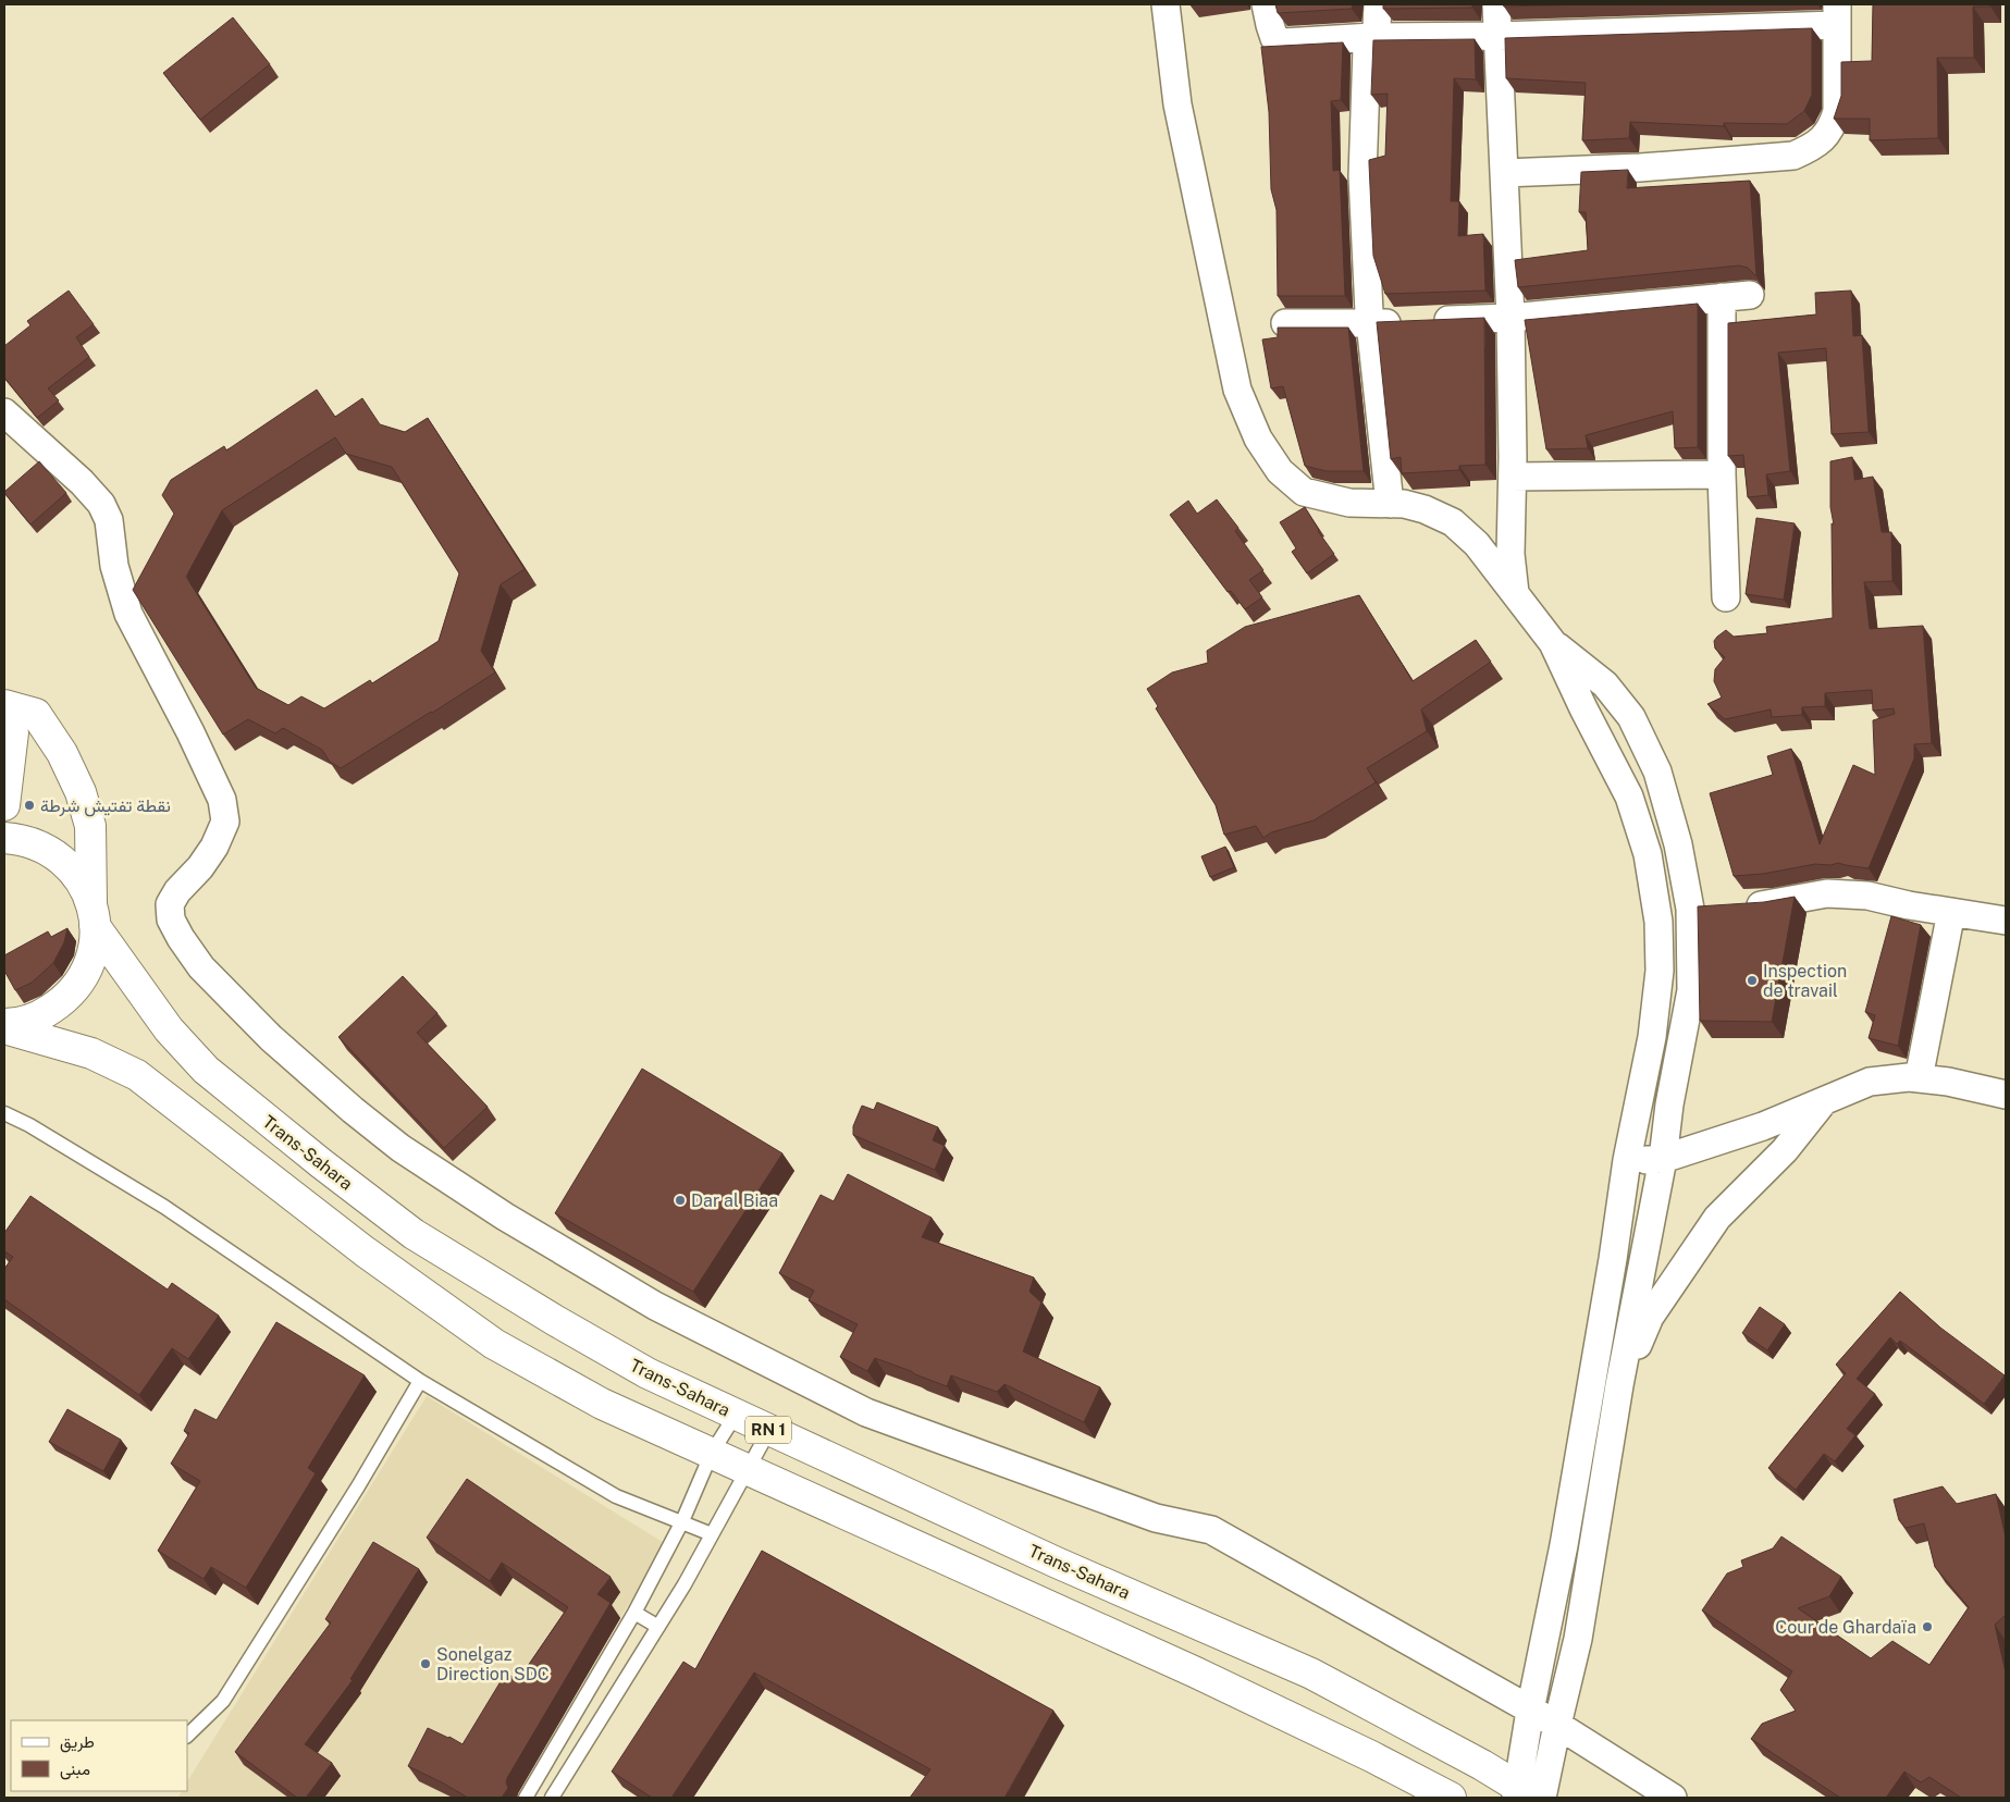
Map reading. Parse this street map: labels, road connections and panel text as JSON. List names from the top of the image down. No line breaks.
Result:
{"streets":{"main road":["Trans-Sahara","RN 1"]},"places":["نقطة تفتيش شرطة","Inspection de travail","Dar al Biaa","Cour de Ghardaïa","Sonelgaz Direction SDC"],"legend":["طريق","مبنى"]}
